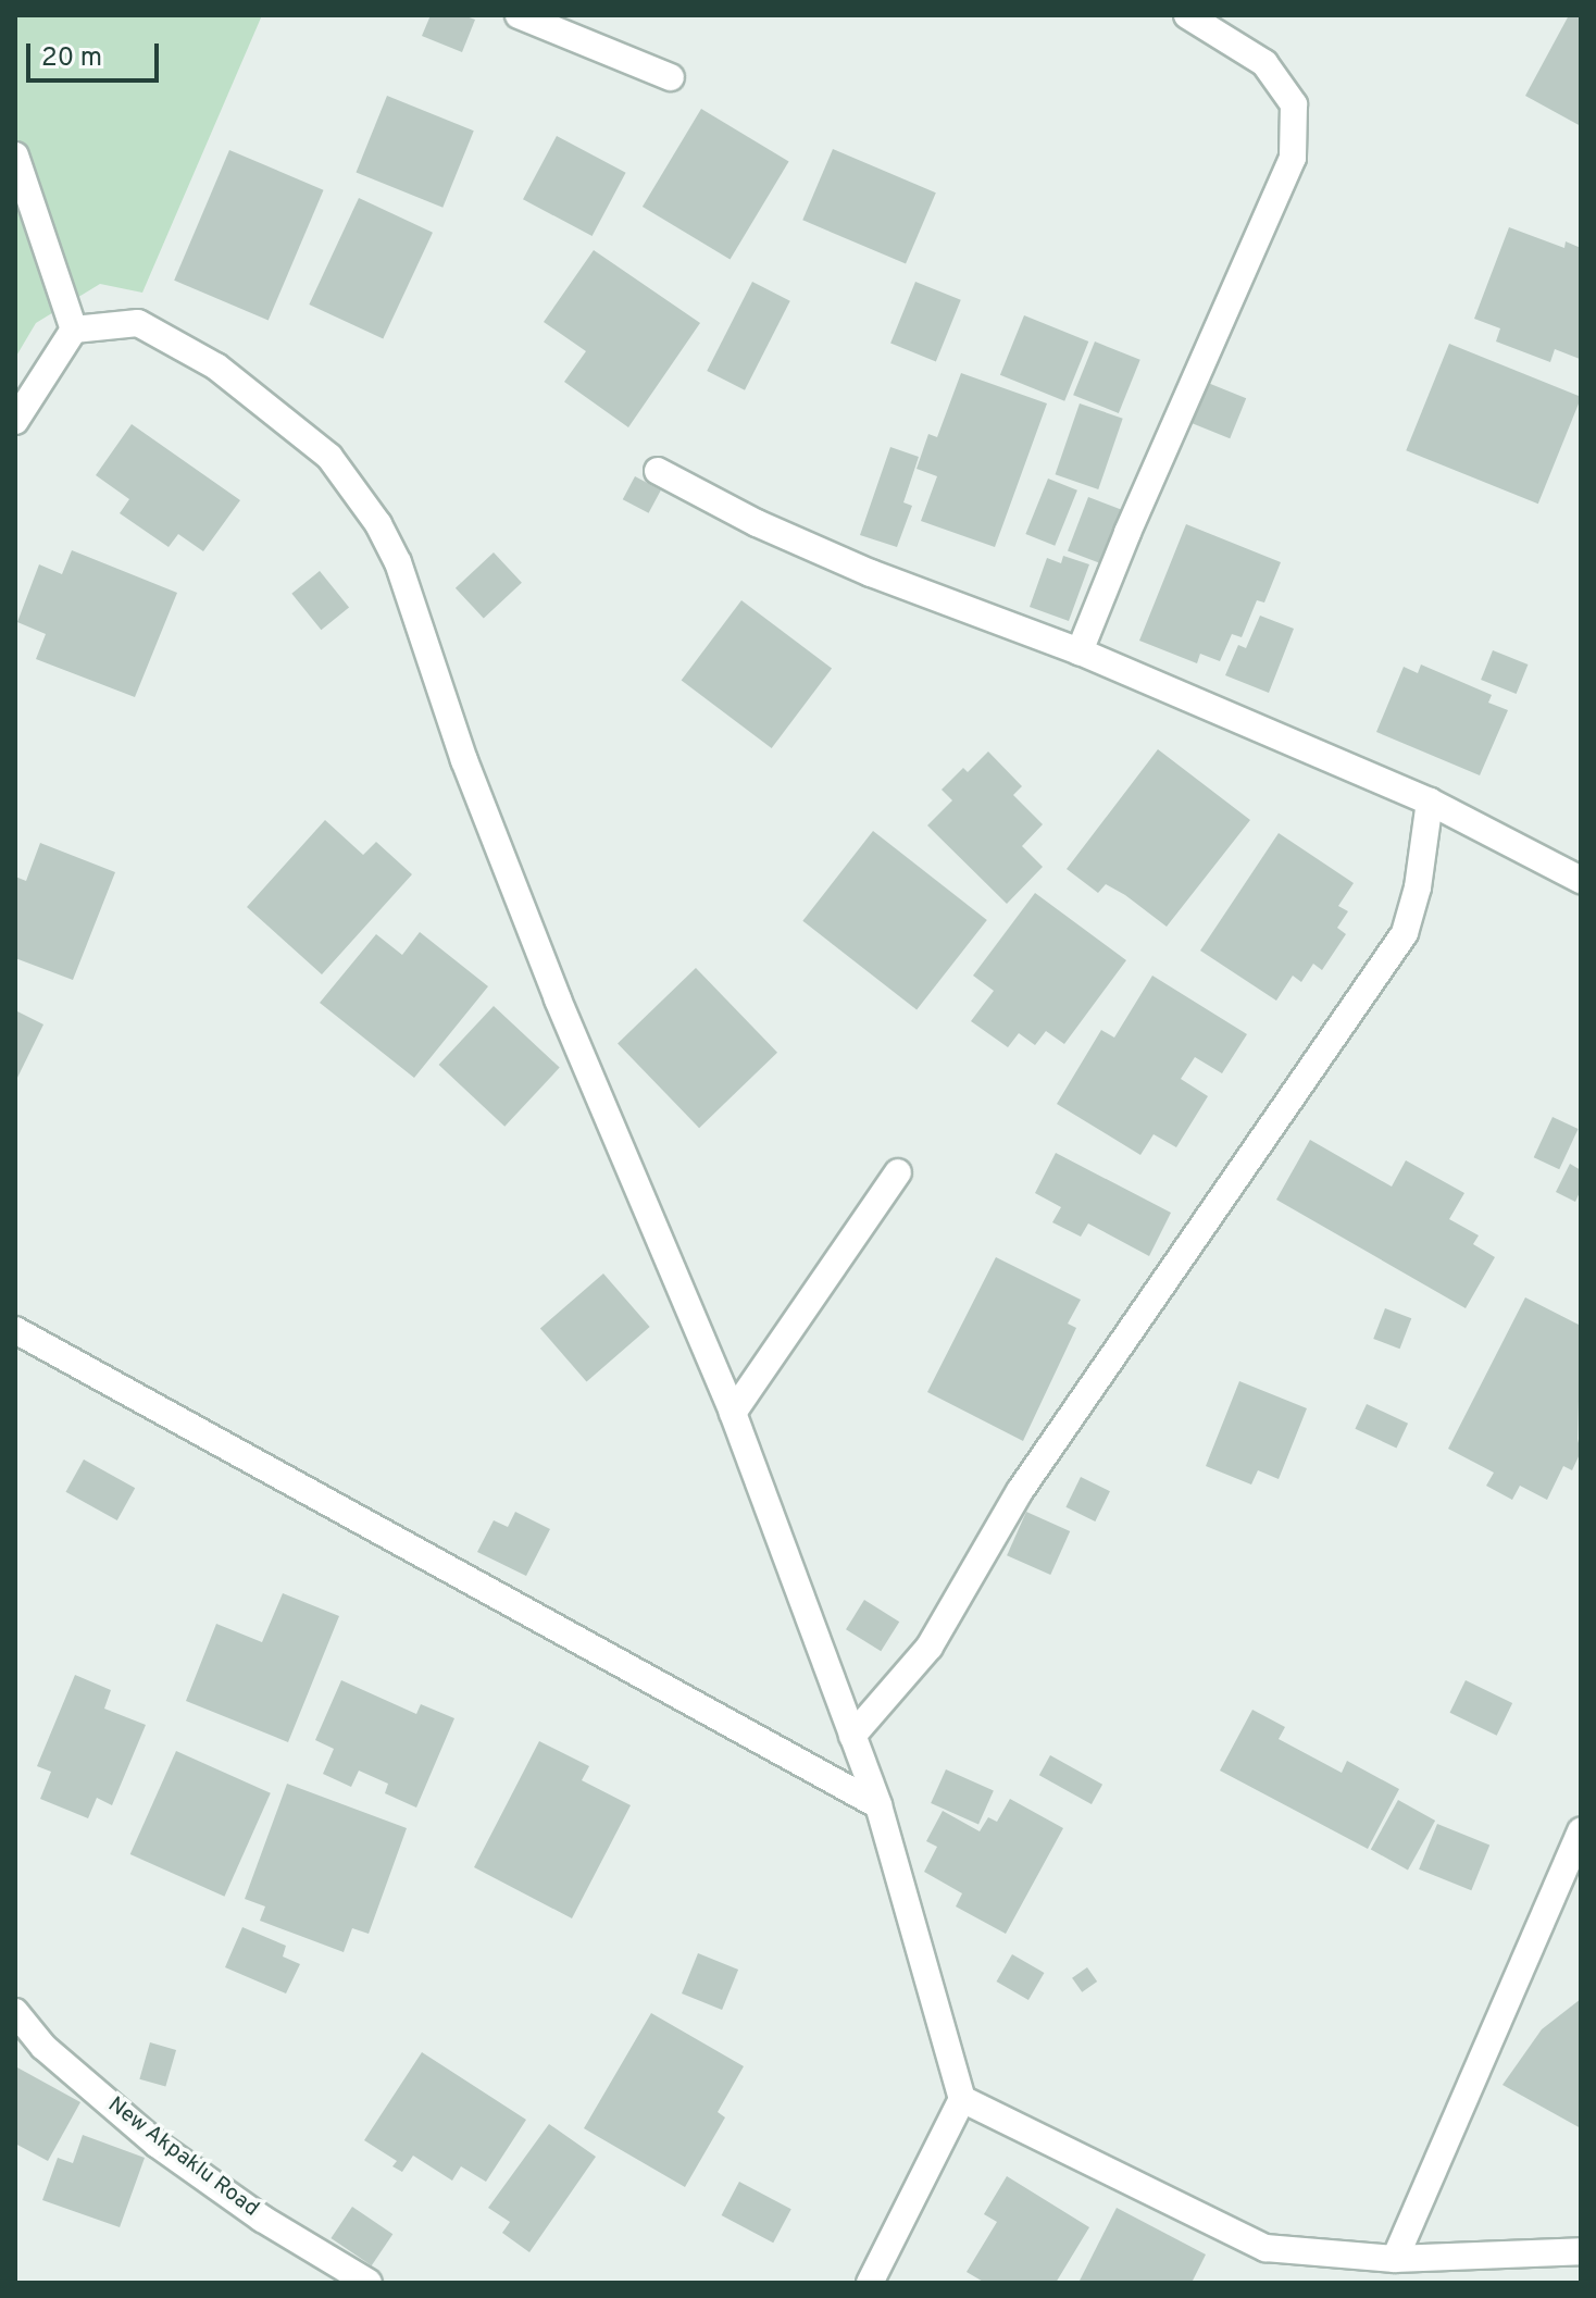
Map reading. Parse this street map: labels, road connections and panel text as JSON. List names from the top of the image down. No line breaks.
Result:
{"streets":{"street":["New Akpaklu Road"]},"scale_bar":"20 m"}
